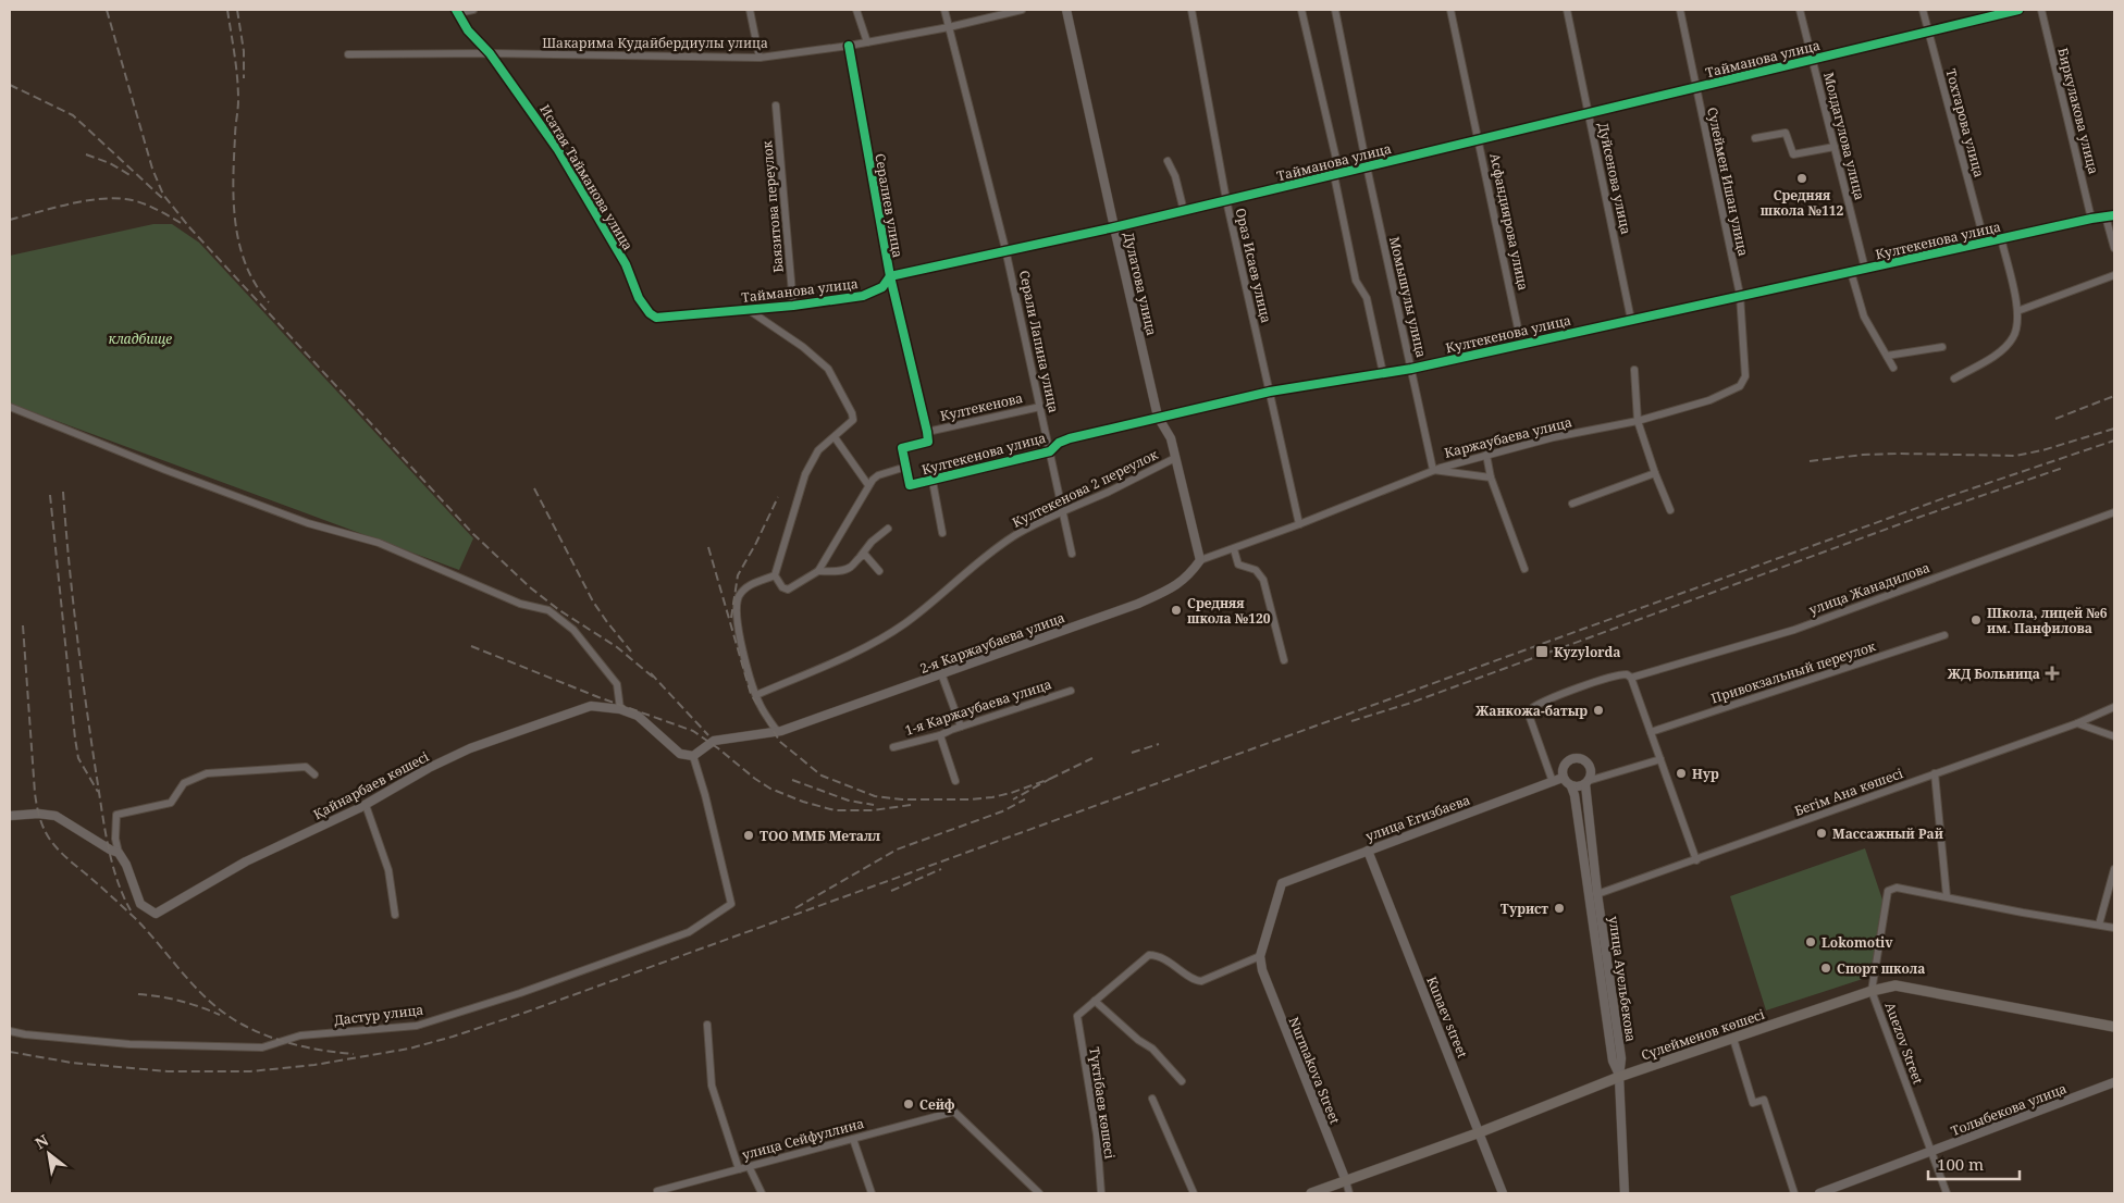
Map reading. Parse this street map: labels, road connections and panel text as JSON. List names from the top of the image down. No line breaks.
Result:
{"streets":{"main road":["Сүлейменов көшесі"],"street":["Шакарима Кудайбердиулы улица","Тайманова улица","Биркулакова улица","Тохтарова улица","Молдагулова улица","Исатая Тайманова улица","Дуйсенова улица","Сулеймен Ишан улица","Сералиев улица","Баязитова переулок","Асфандиярова улица","Култекенова улица","Ораз Исаев улица","Дулатова улица","Момышулы улица","Серали Лапина улица","Култекенова","Каржаубаева улица","Култекенова 2 переулок","улица Жанадилова","2-я Каржаубаева улица","Привокзальный переулок","1-я Каржаубаева улица","Қайнарбаев көшесі","Бегім Ана көшесі","улица Егизбаева","улица Ауельбекова","Дастур улица","Kunaev street","Auezov Street","Nurmakova Street","Түктібаев көшесі","Толыбекова улица","улица Сейфуллина"]},"crossings":[["Шакарима Кудайбердиулы улица","Исатая Тайманова улица"],["Шакарима Кудайбердиулы улица","Сералиев улица"],["Шакарима Кудайбердиулы улица","Серали Лапина улица"],["Тайманова улица","Тохтарова улица"],["Тайманова улица","Молдагулова улица"],["Тайманова улица","Исатая Тайманова улица"],["Тайманова улица","Дуйсенова улица"],["Тайманова улица","Сулеймен Ишан улица"],["Тайманова улица","Сералиев улица"],["Тайманова улица","Баязитова переулок"],["Тайманова улица","Асфандиярова улица"],["Тайманова улица","Ораз Исаев улица"],["Тайманова улица","Дулатова улица"],["Тайманова улица","Момышулы улица"],["Тайманова улица","Серали Лапина улица"],["Биркулакова улица","Култекенова улица"],["Тохтарова улица","Култекенова улица"],["Молдагулова улица","Култекенова улица"],["Дуйсенова улица","Култекенова улица"],["Сулеймен Ишан улица","Култекенова улица"],["Сулеймен Ишан улица","Каржаубаева улица"],["Сералиев улица","Култекенова"],["Асфандиярова улица","Култекенова улица"],["Култекенова улица","Ораз Исаев улица"],["Култекенова улица","Дулатова улица"],["Култекенова улица","Момышулы улица"],["Култекенова улица","Серали Лапина улица"],["Култекенова улица","Каржаубаева улица"],["Ораз Исаев улица","Каржаубаева улица"],["Дулатова улица","Каржаубаева улица"],["Дулатова улица","Култекенова 2 переулок"],["Дулатова улица","2-я Каржаубаева улица"],["Момышулы улица","Каржаубаева улица"],["Серали Лапина улица","Култекенова"],["Серали Лапина улица","Култекенова 2 переулок"],["Каржаубаева улица","2-я Каржаубаева улица"],["улица Жанадилова","улица Егизбаева"],["Қайнарбаев көшесі","Дастур улица"],["Бегім Ана көшесі","улица Ауельбекова"],["улица Егизбаева","улица Ауельбекова"],["улица Егизбаева","Kunaev street"],["улица Егизбаева","Nurmakova Street"],["улица Ауельбекова","Сүлейменов көшесі"],["Kunaev street","Сүлейменов көшесі"],["Сүлейменов көшесі","Auezov Street"],["Сүлейменов көшесі","Nurmakova Street"],["Auezov Street","Толыбекова улица"]],"parks":["кладбище"],"places":{"other":["Средняя школа №112","Средняя школа №120","Школа, лицей №6 им. Панфилова","Жанкожа-батыр","Нур","Массажный Рай","ТОО ММБ Металл","Турист","Lokomotiv","Спорт школа","Сейф"],"transit":["Kyzylorda"],"health":["ЖД Больница"]},"scale_bar":"100 m","north":"top left"}
